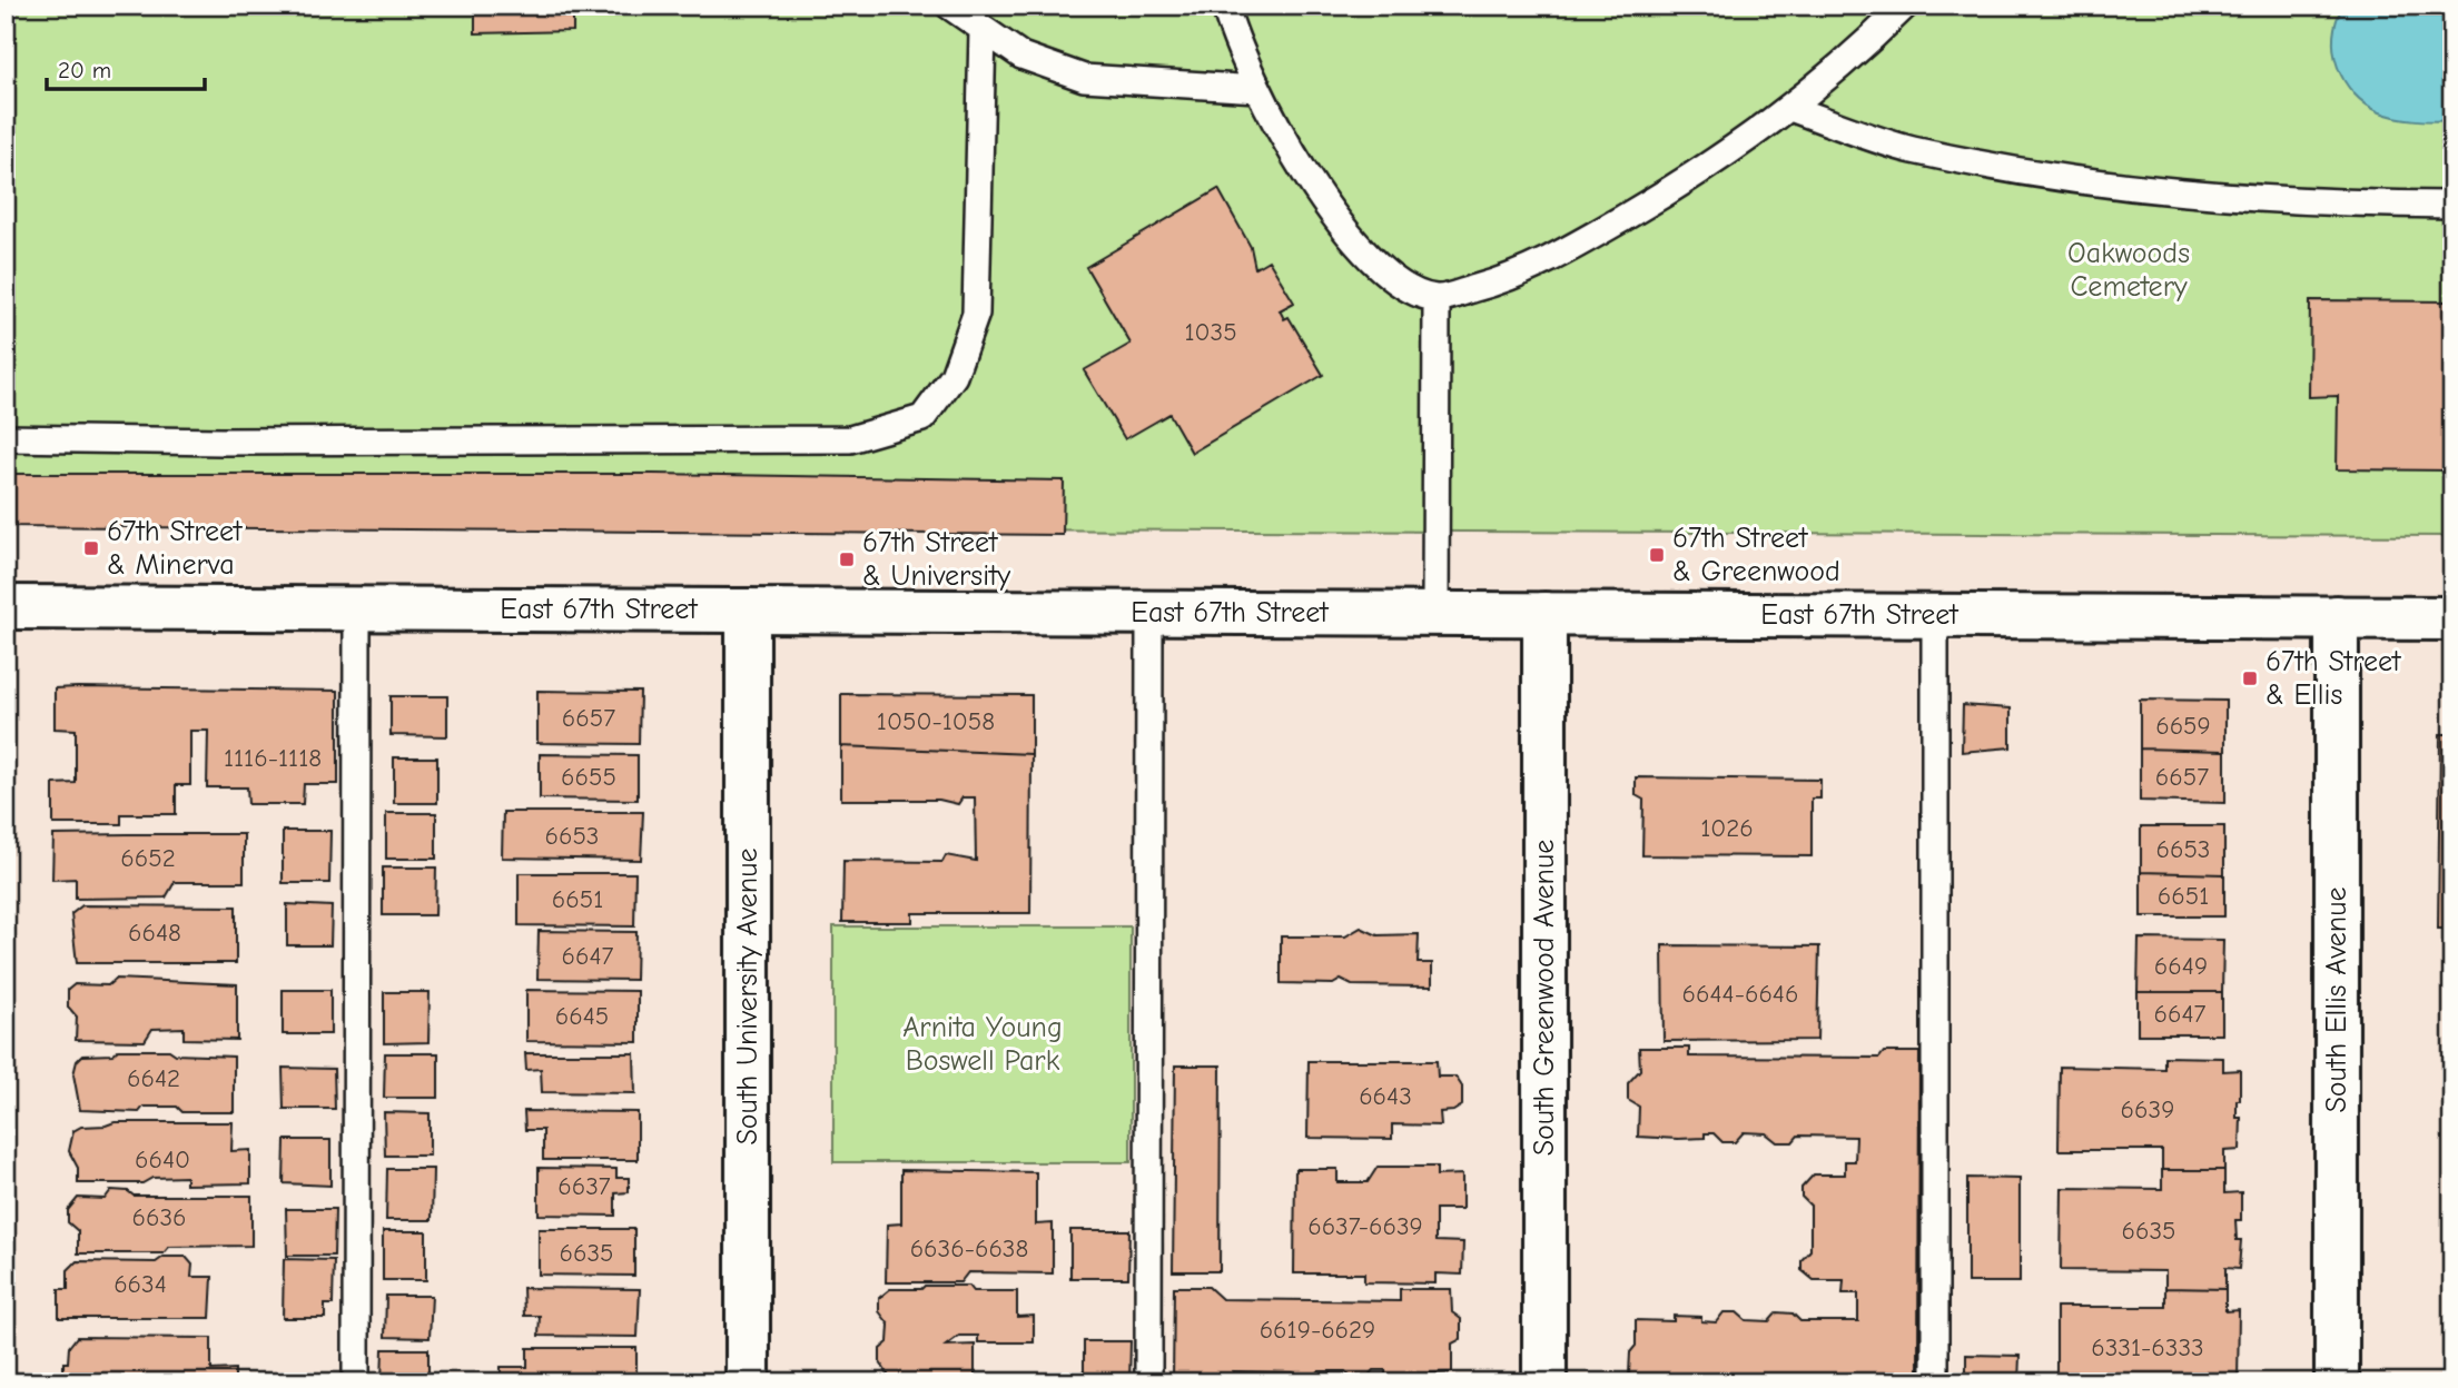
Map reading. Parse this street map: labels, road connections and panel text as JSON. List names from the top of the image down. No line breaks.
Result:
{"streets":{"street":["East 67th Street","South University Avenue","South Greenwood Avenue","South Ellis Avenue"]},"crossings":[["East 67th Street","South University Avenue"],["East 67th Street","South Greenwood Avenue"],["East 67th Street","South Ellis Avenue"]],"parks":["Oakwoods Cemetery","Arnita Young Boswell Park"],"places":{"transit":["67th Street & Minerva","67th Street & Greenwood","67th Street & University","67th Street & Ellis"]},"house_numbers":["1035","6657","1050-1058","6659","1116-1118","6655","6657","1026","6653","6653","6652","6651","6651","6648","6647","6649","6644-6646","6647","6645","6642","6643","6639","6640","6637","6636","6637-6639","6635","6636-6638","6635","6634","6619-6629","6331-6333"],"scale_bar":"20 m"}
